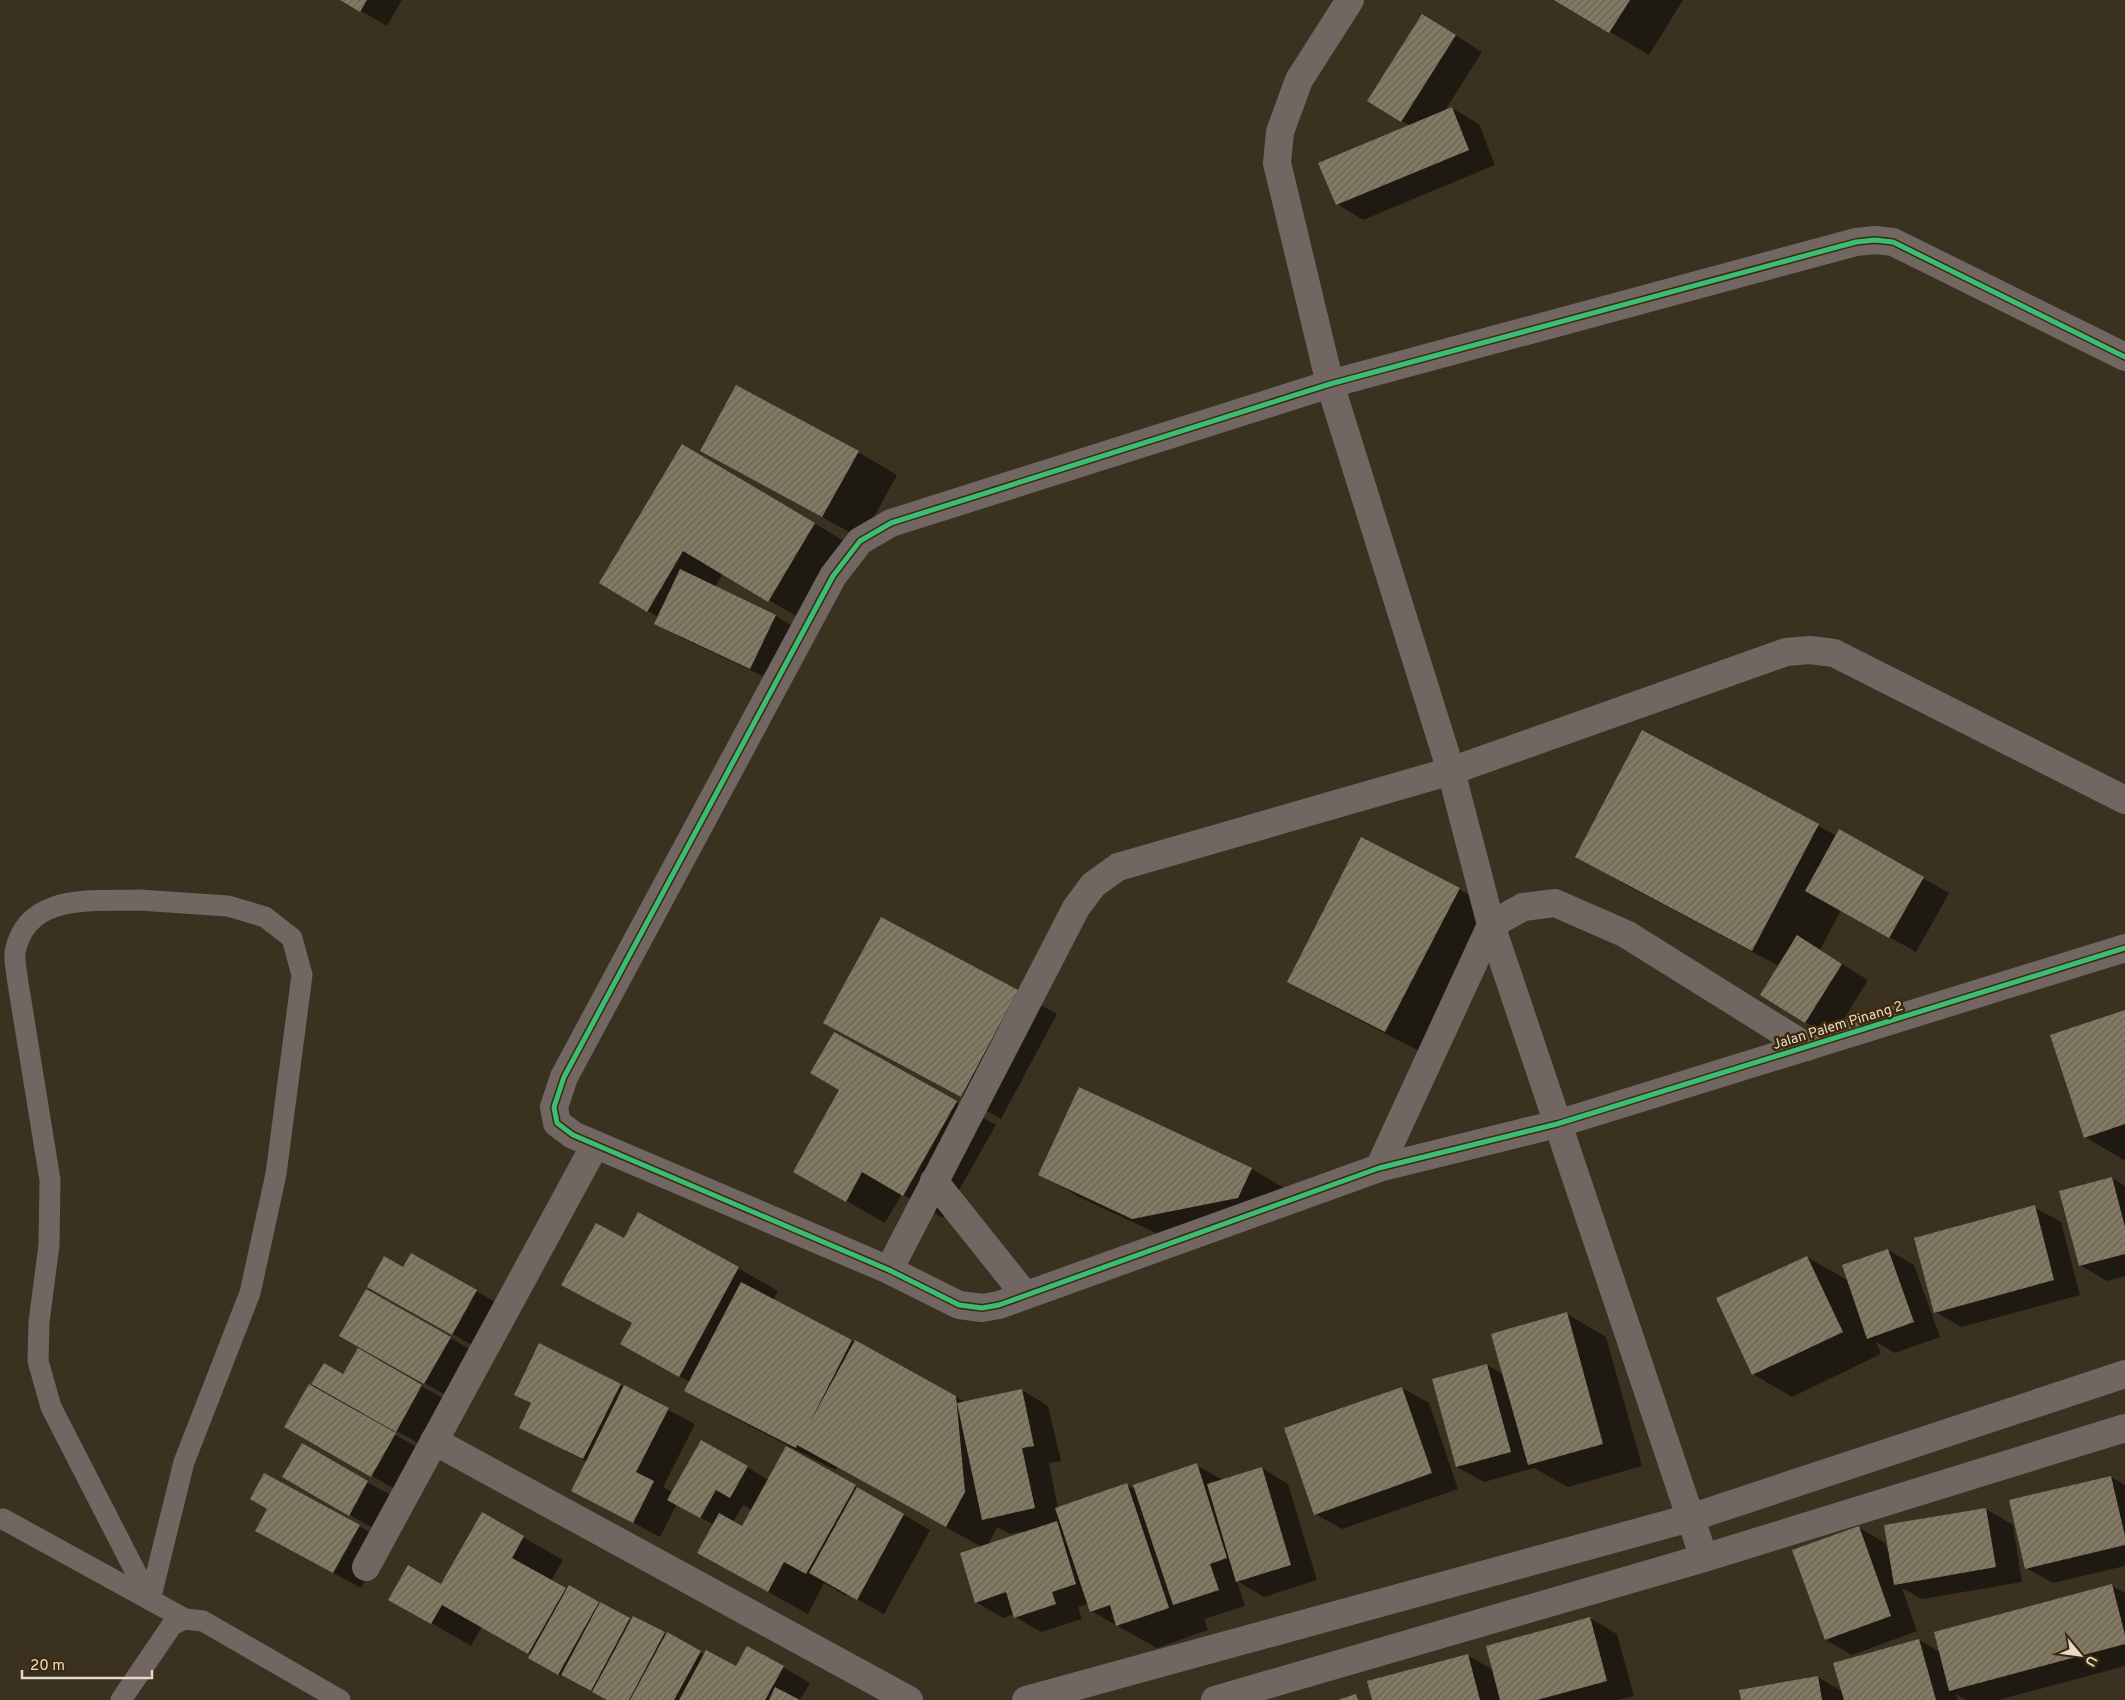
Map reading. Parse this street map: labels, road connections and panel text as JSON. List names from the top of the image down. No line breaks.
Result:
{"streets":{"street":["Jalan Palem Pinang 2"]},"scale_bar":"20 m","north":"bottom right"}
